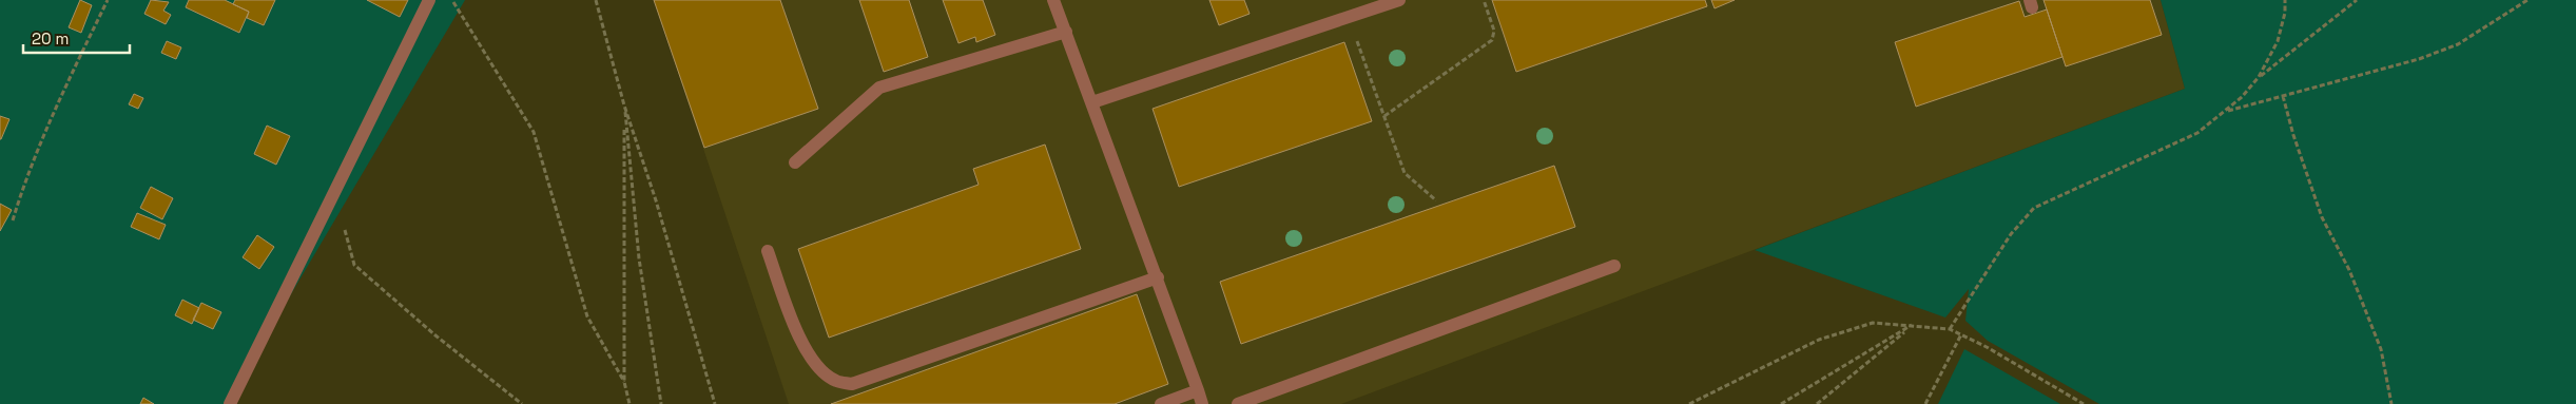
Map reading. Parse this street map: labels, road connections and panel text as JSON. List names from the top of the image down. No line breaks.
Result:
{"scale_bar":"20 m"}
